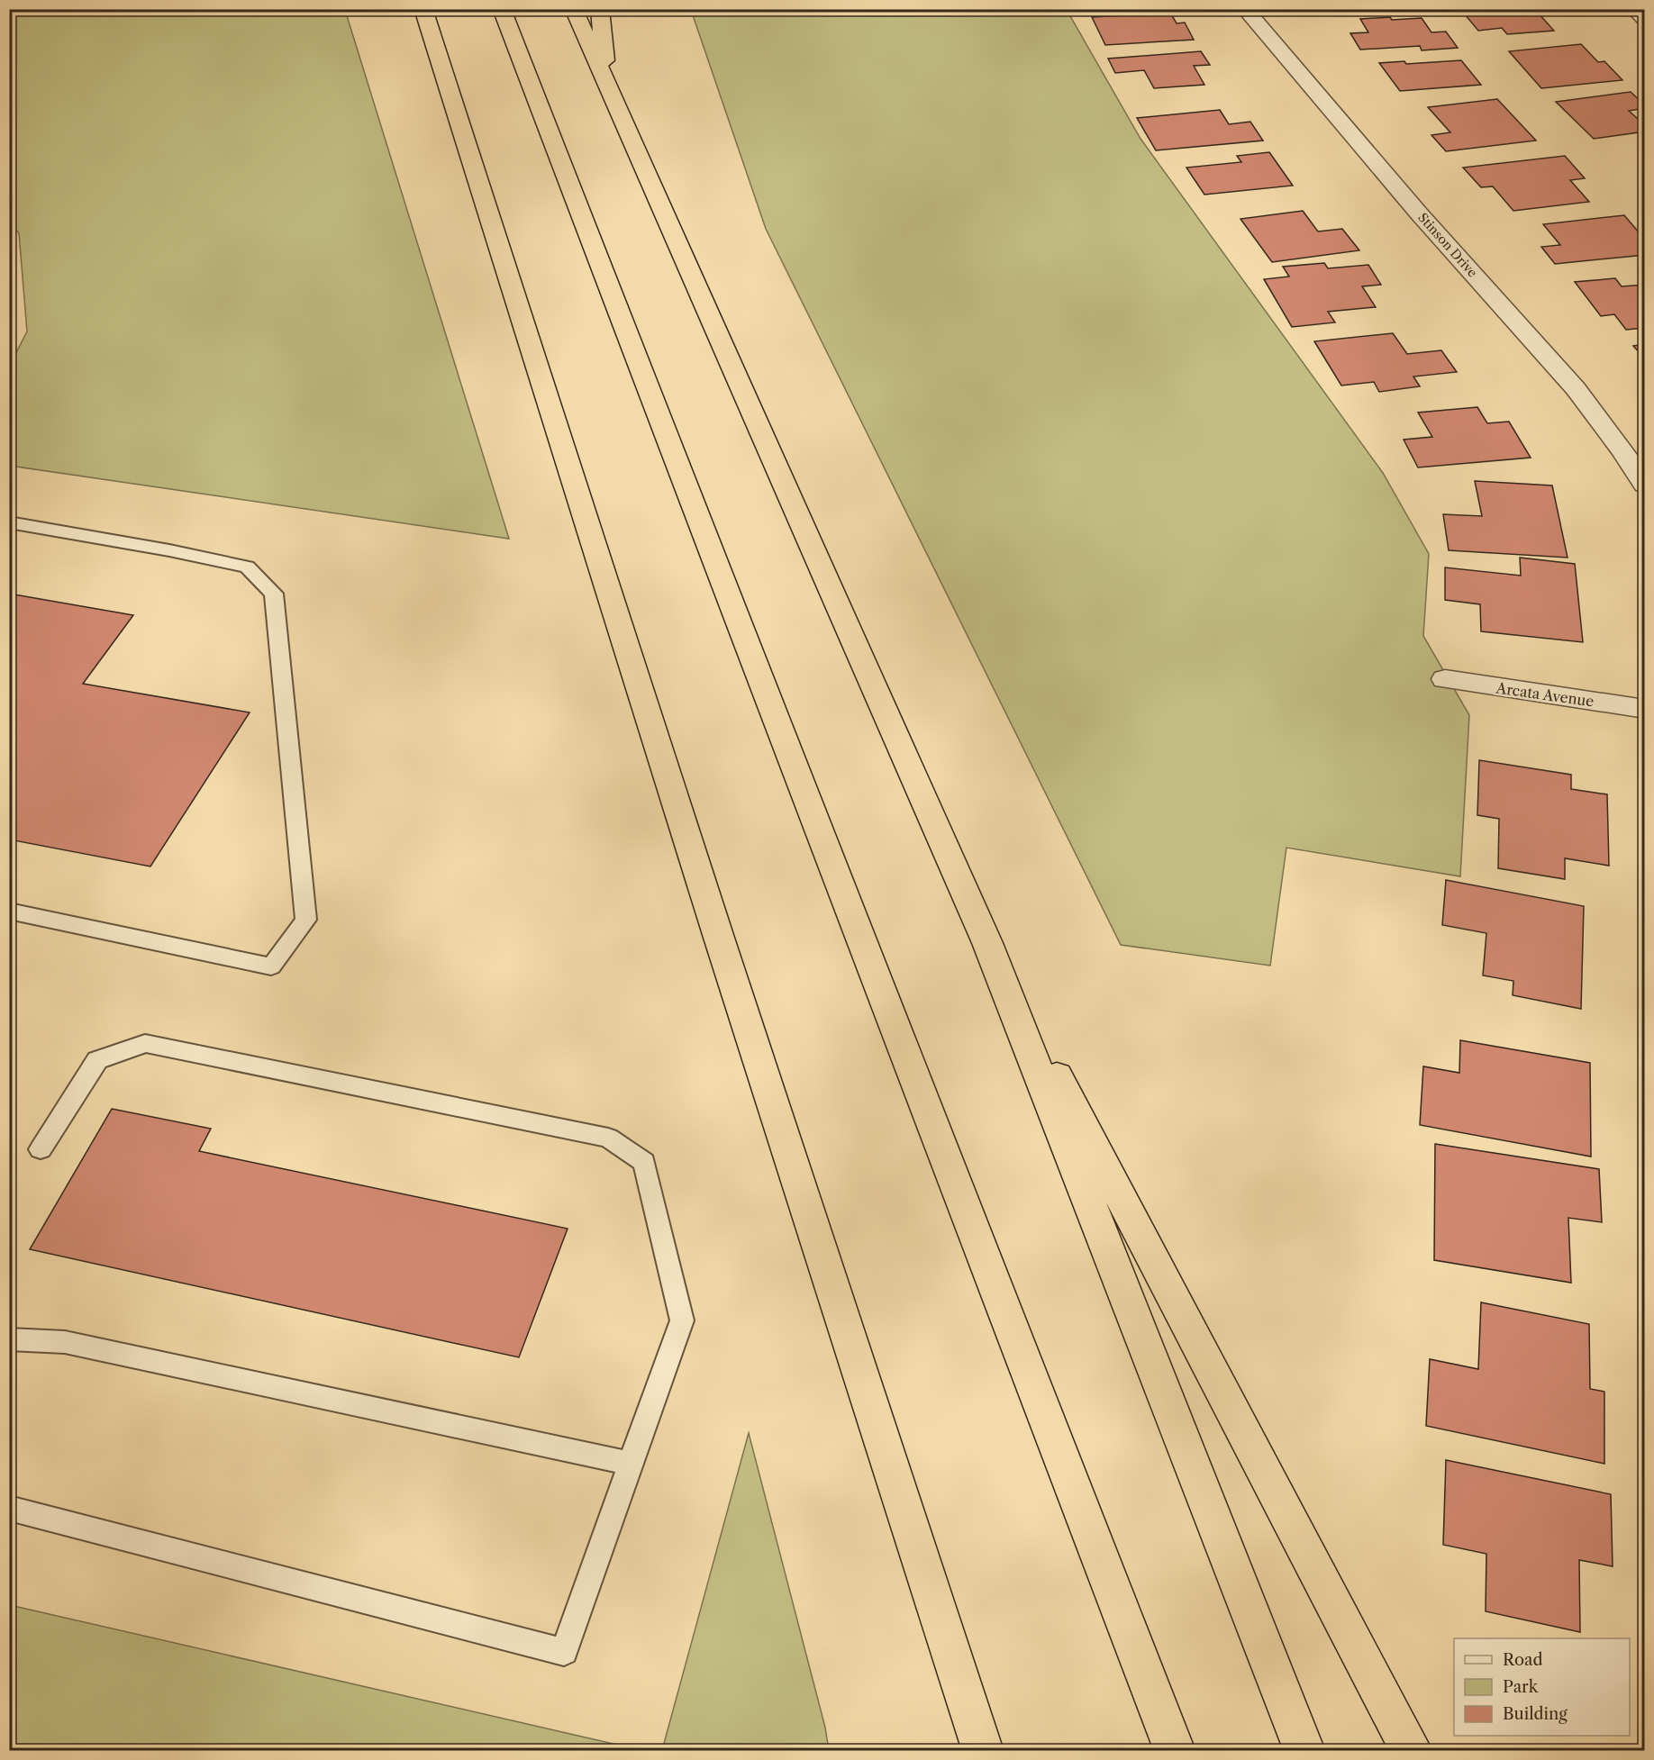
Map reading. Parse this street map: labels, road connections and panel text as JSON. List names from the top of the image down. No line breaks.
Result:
{"streets":{"street":["Stinson Drive","Arcata Avenue"]},"legend":["Road","Park","Building"]}
